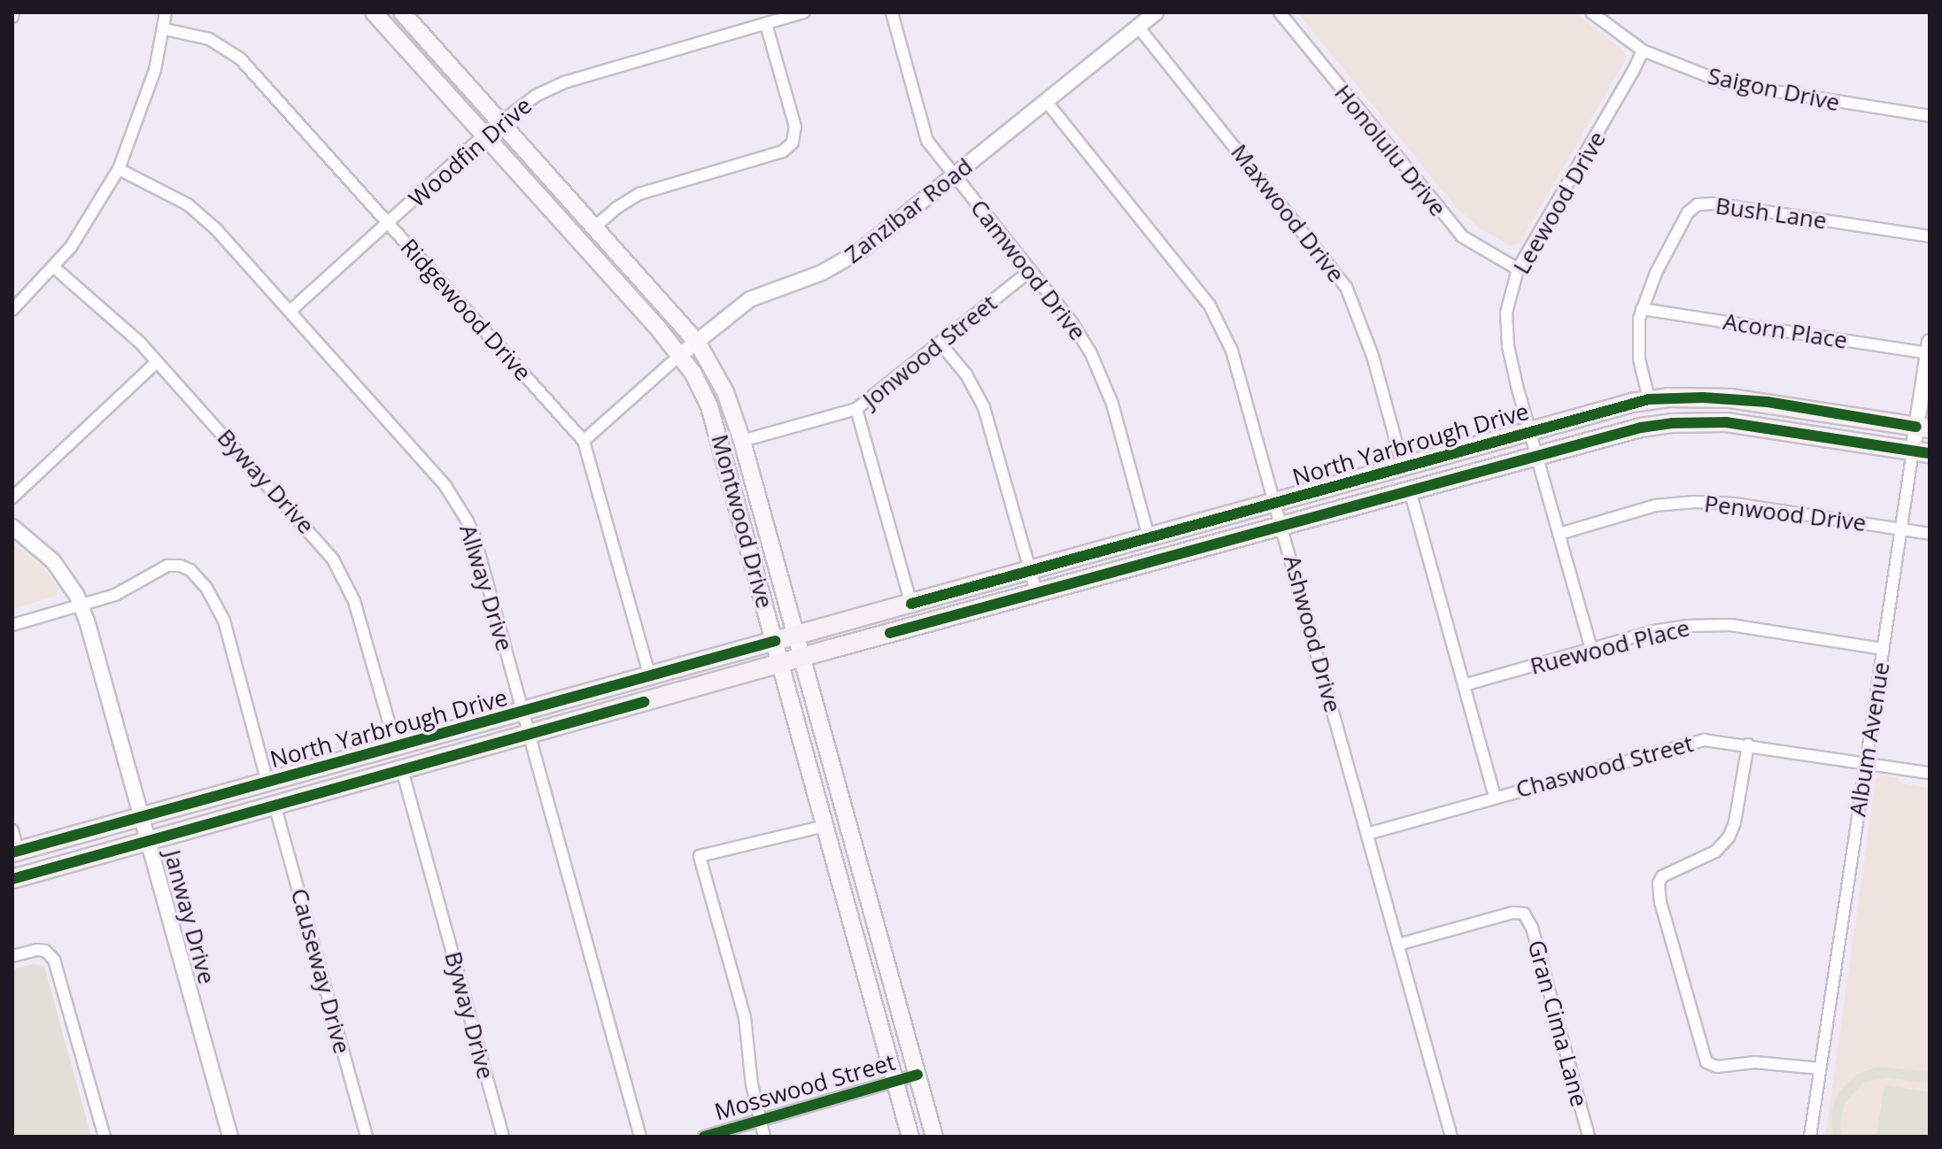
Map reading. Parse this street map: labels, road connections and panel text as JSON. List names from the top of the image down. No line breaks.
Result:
{"streets":{"main road":["North Yarbrough Drive","Montwood Drive"],"street":["Saigon Drive","Honolulu Drive","Woodfin Drive","Leewood Drive","Zanzibar Road","Maxwood Drive","Bush Lane","Camwood Drive","Ridgewood Drive","Acorn Place","Jonwood Street","Byway Drive","Penwood Drive","Allway Drive","Ashwood Drive","Ruewood Place","Album Avenue","Chaswood Street","Janway Drive","Causeway Drive","Gran Cima Lane","Mosswood Street"]},"crossings":[["Saigon Drive","Leewood Drive"],["Honolulu Drive","Leewood Drive"],["Woodfin Drive","Ridgewood Drive"],["Woodfin Drive","Montwood Drive"],["Woodfin Drive","Allway Drive"],["Leewood Drive","North Yarbrough Drive"],["Leewood Drive","Penwood Drive"],["Leewood Drive","Ruewood Place"],["Zanzibar Road","Maxwood Drive"],["Zanzibar Road","Camwood Drive"],["Zanzibar Road","Ridgewood Drive"],["Zanzibar Road","Montwood Drive"],["Zanzibar Road","Ashwood Drive"],["Maxwood Drive","North Yarbrough Drive"],["Bush Lane","Acorn Place"],["Bush Lane","North Yarbrough Drive"],["Camwood Drive","Jonwood Street"],["Camwood Drive","North Yarbrough Drive"],["Ridgewood Drive","North Yarbrough Drive"],["Acorn Place","Album Avenue"],["Jonwood Street","Montwood Drive"],["North Yarbrough Drive","Byway Drive"],["North Yarbrough Drive","Montwood Drive"],["North Yarbrough Drive","Allway Drive"],["North Yarbrough Drive","Ashwood Drive"],["North Yarbrough Drive","Album Avenue"],["North Yarbrough Drive","Janway Drive"],["North Yarbrough Drive","Causeway Drive"],["Penwood Drive","Album Avenue"],["Montwood Drive","Mosswood Street"],["Ashwood Drive","Chaswood Street"],["Ashwood Drive","Gran Cima Lane"],["Ruewood Place","Album Avenue"],["Album Avenue","Chaswood Street"]]}
